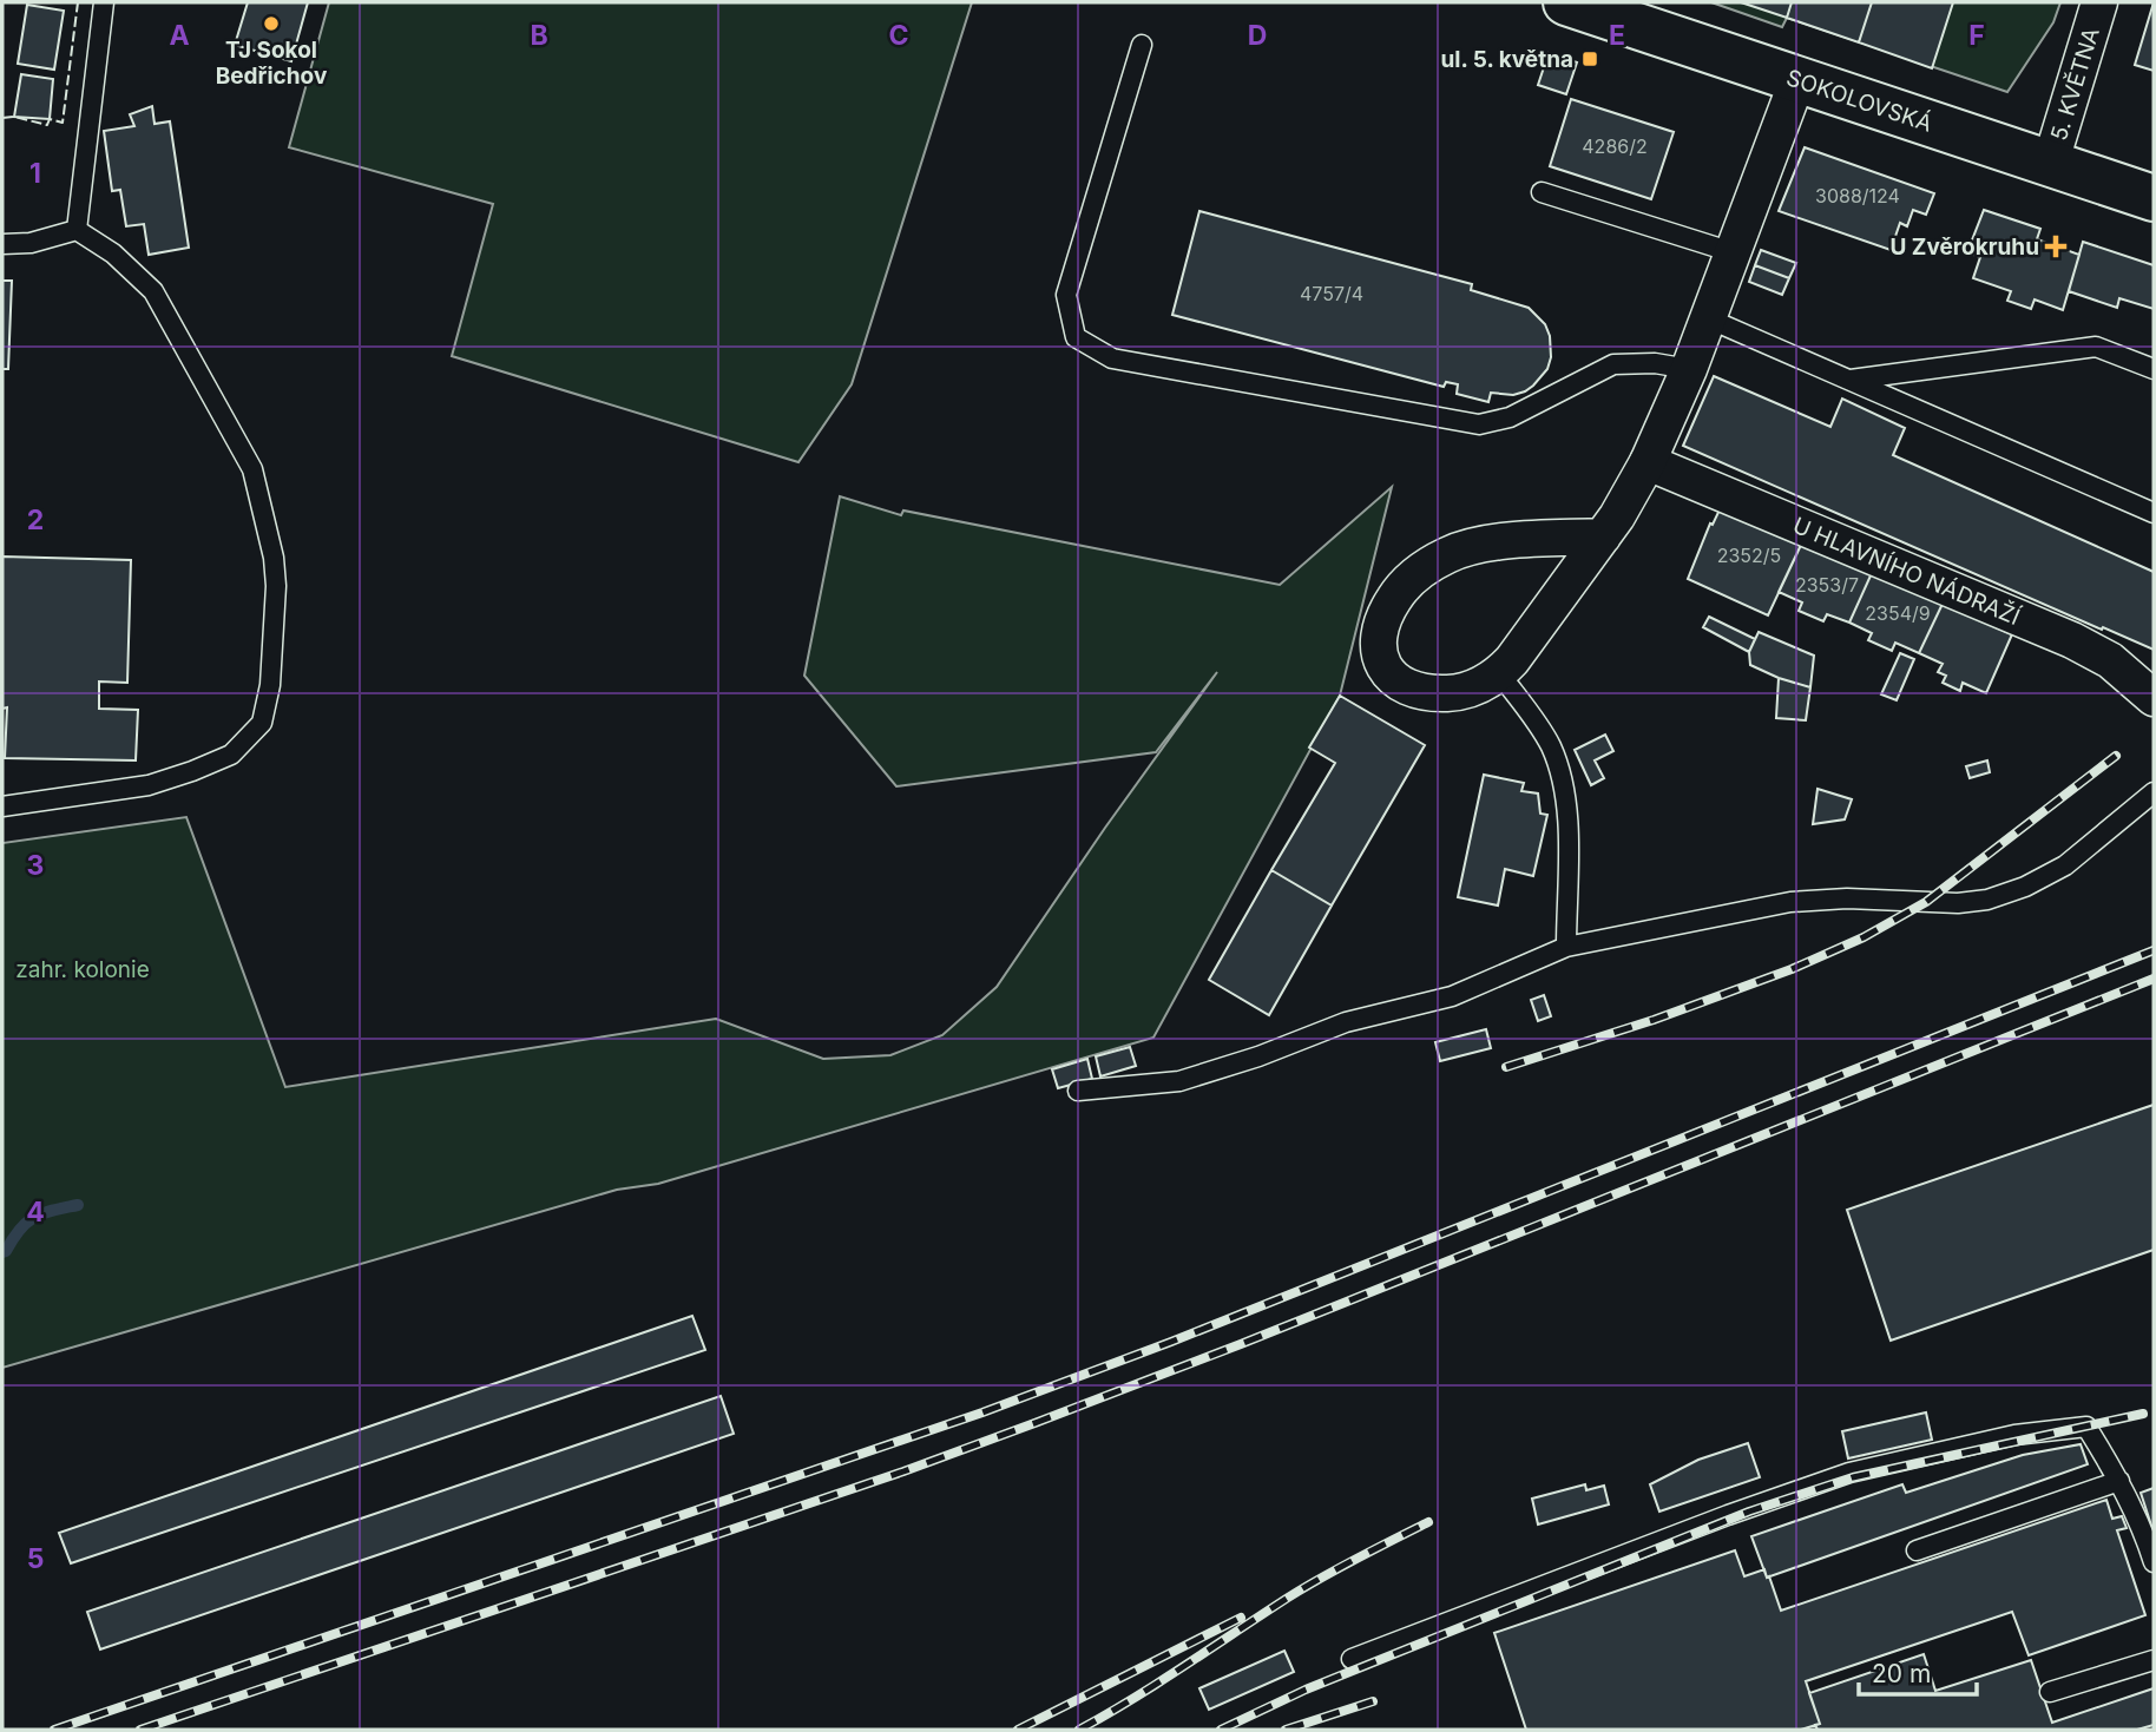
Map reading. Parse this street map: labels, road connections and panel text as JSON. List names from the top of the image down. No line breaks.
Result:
{"streets":{"street":["5. KVĚTNA","SOKOLOVSKÁ","U HLAVNÍHO NÁDRAŽÍ"]},"crossings":[["5. KVĚTNA","SOKOLOVSKÁ"]],"parks":["zahr. kolonie"],"places":{"other":["TJ Sokol Bedřichov"],"transit":["ul. 5. května"],"health":["U Zvěrokruhu"]},"house_numbers":["4286/2","3088/124","4757/4","2352/5","2353/7","2354/9"],"scale_bar":"20 m","grid":{"columns":["A","B","C","D","E","F"],"rows":["1","2","3","4","5"]}}
